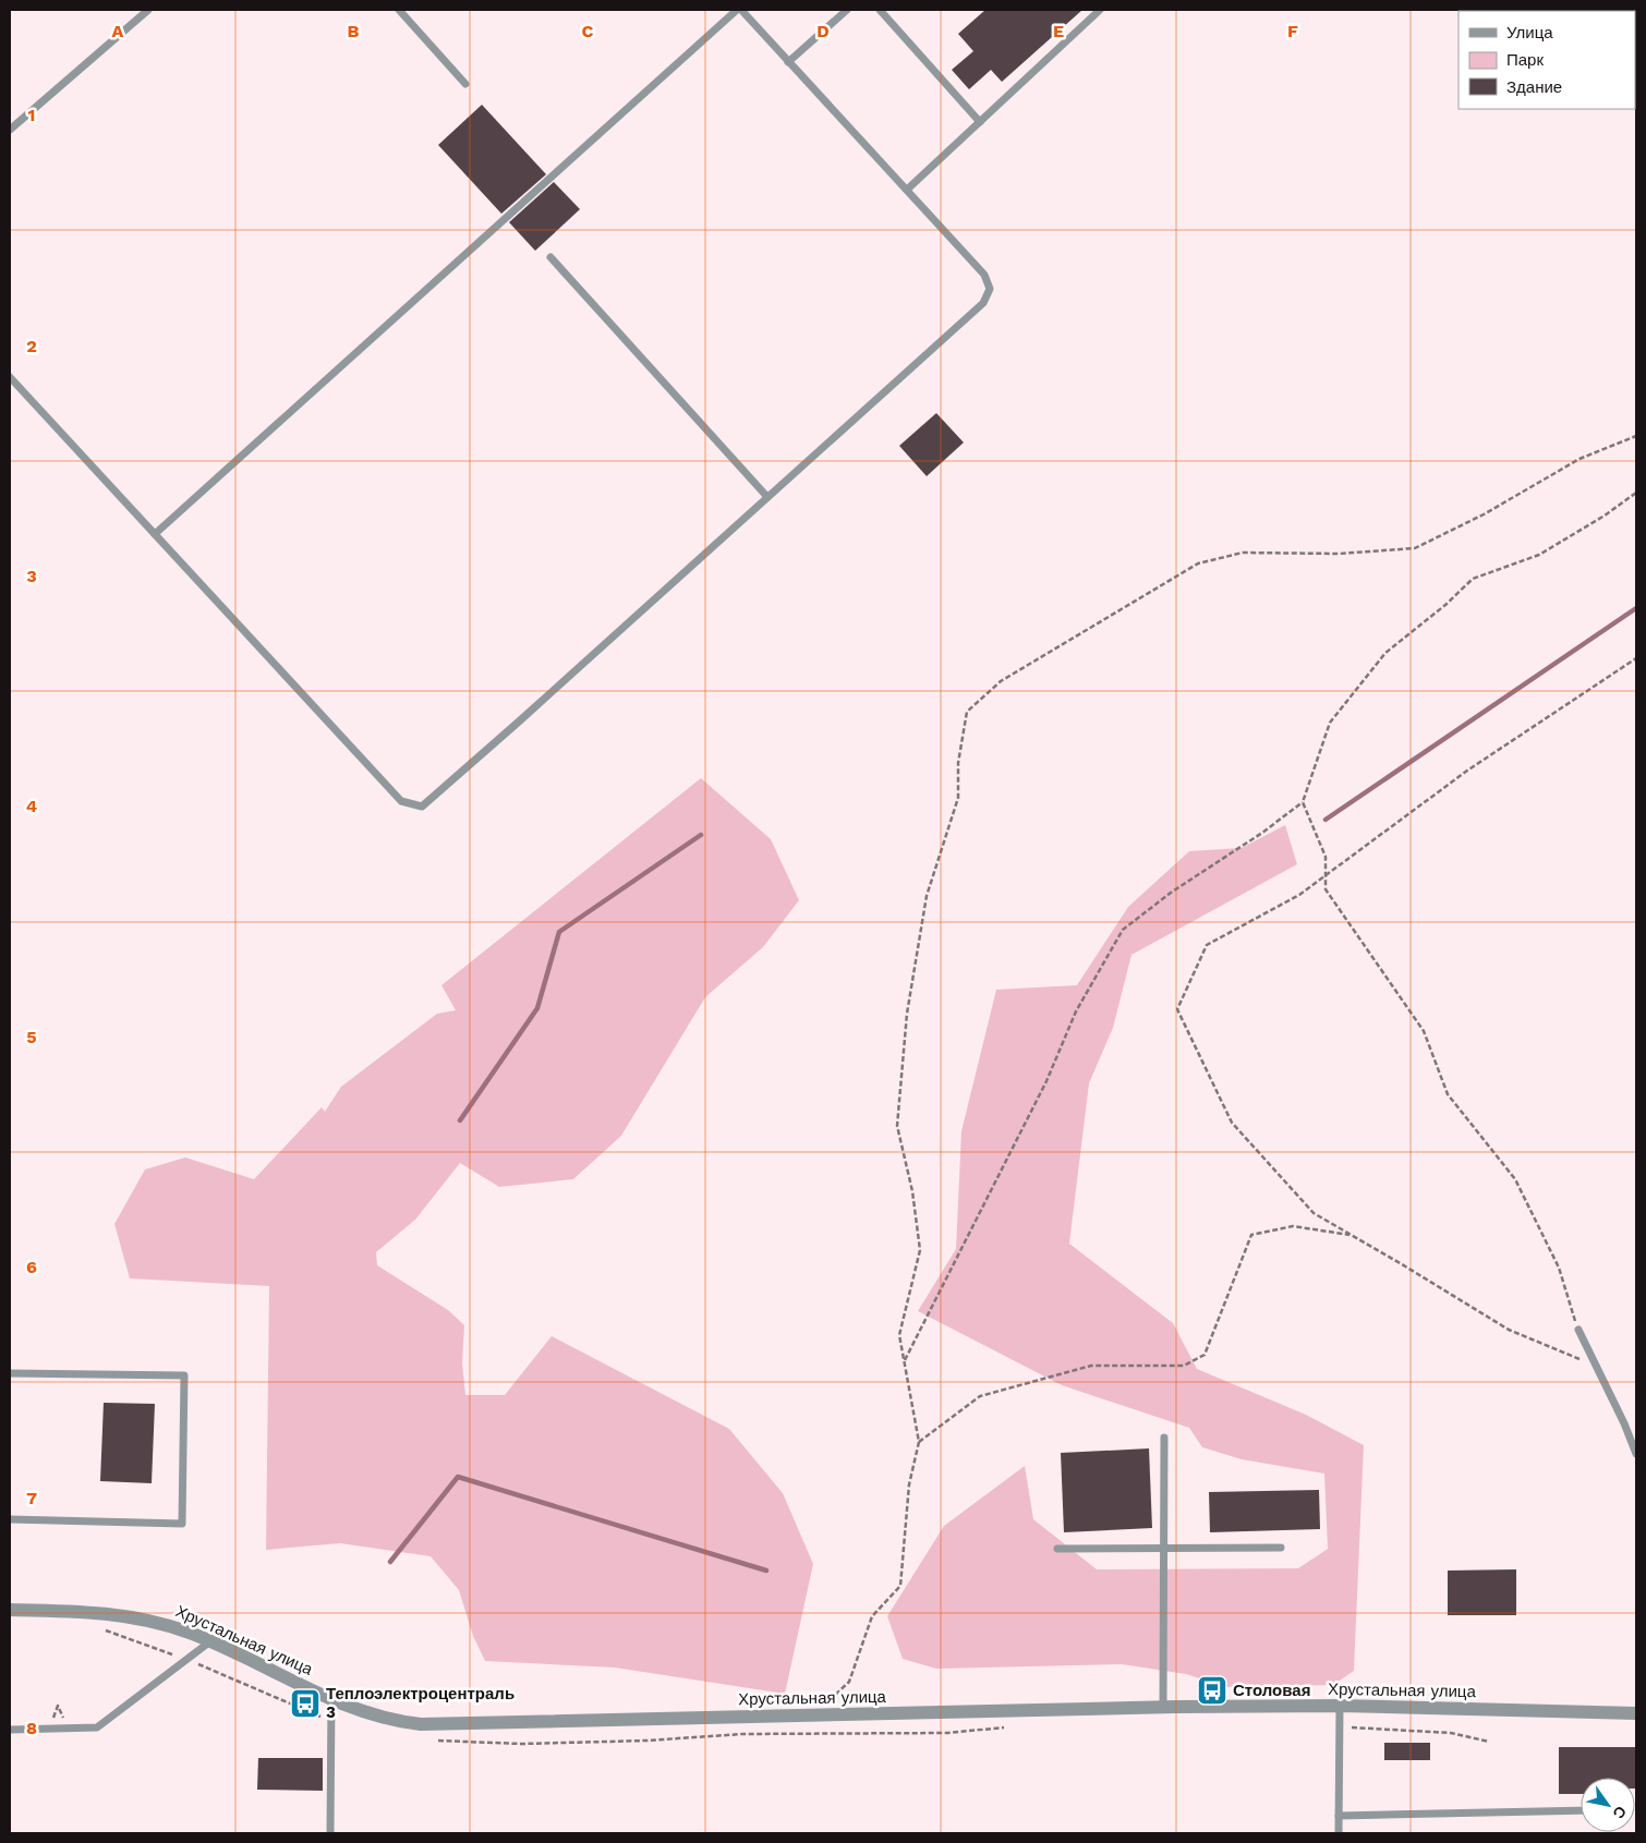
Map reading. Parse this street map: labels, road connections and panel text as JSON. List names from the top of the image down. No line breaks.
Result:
{"streets":{"street":["Хрустальная улица"]},"places":{"bus stop":["Столовая","Теплоэлектроцентраль 3"]},"legend":["Улица","Парк","Здание"],"north":"bottom right","grid":{"columns":["A","B","C","D","E","F"],"rows":["1","2","3","4","5","6","7","8"]}}
